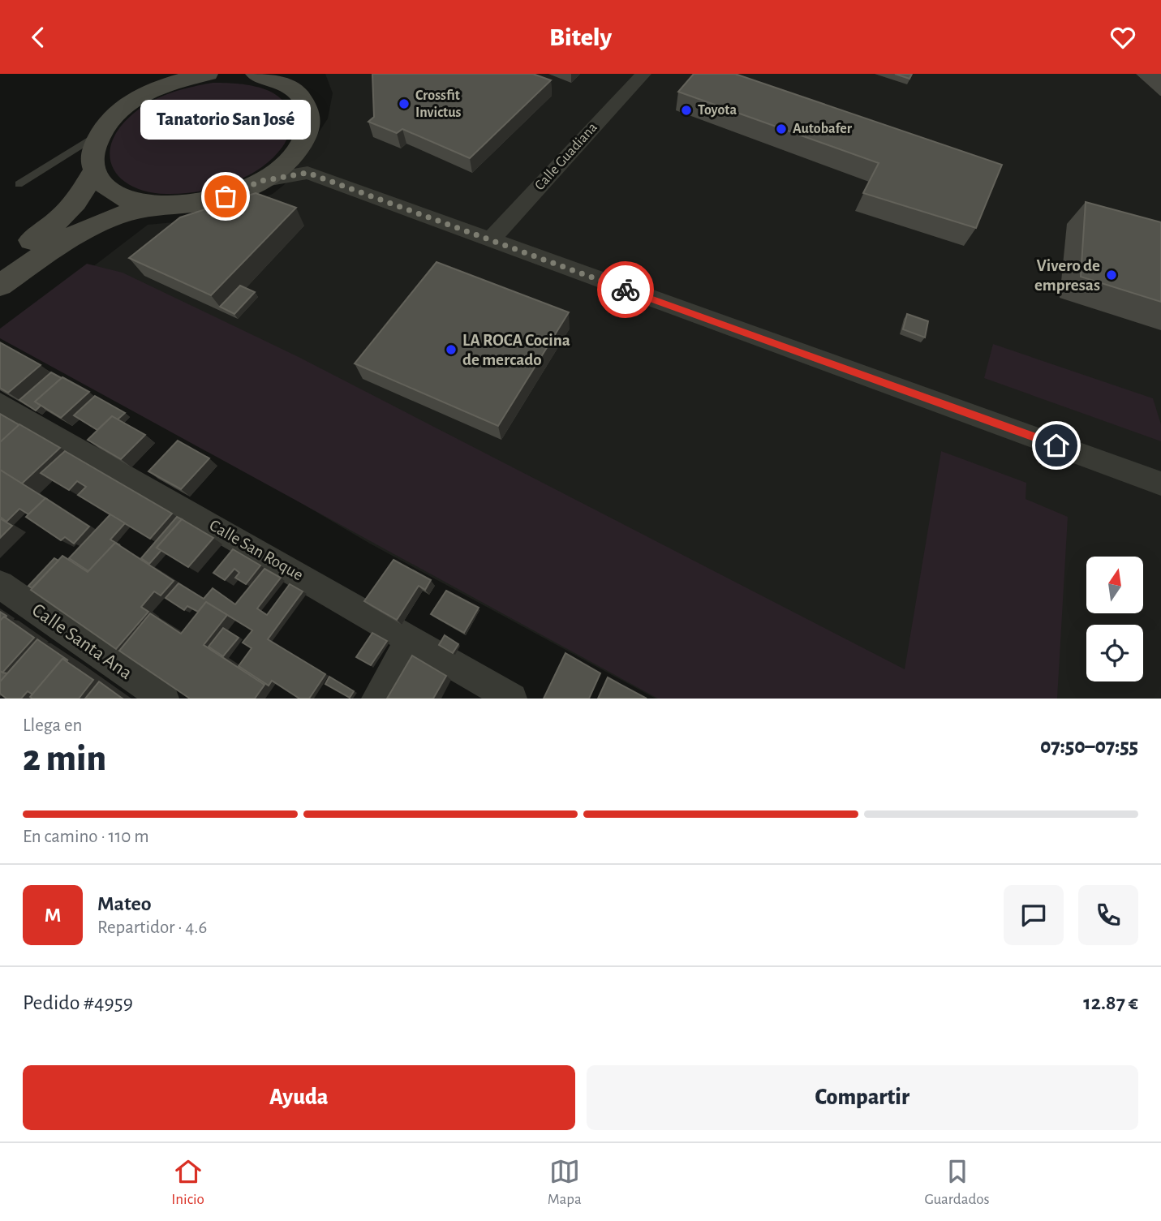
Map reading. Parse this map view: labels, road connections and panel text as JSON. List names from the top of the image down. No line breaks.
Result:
{"streets":{"street":["Calle Guadiana","Calle San Roque","Calle Santa Ana"]},"places":["Crossfit Invictus","Toyota","Autobafer","Tanatorio San José","Vivero de empresas","LA ROCA Cocina de mercado"],"north":"top","page":{"header":"Bitely","bubble":"Tanatorio San José","heading":["2 min","Llega en","07:50–07:55"],"panel":["Mateo","Repartidor · 4.6","Pedido #4959","12.87 €"],"bar":"En camino · 110 m","round":"M","buttons":["Ayuda","Compartir"],"tabs":["Inicio","Mapa","Guardados"]}}
